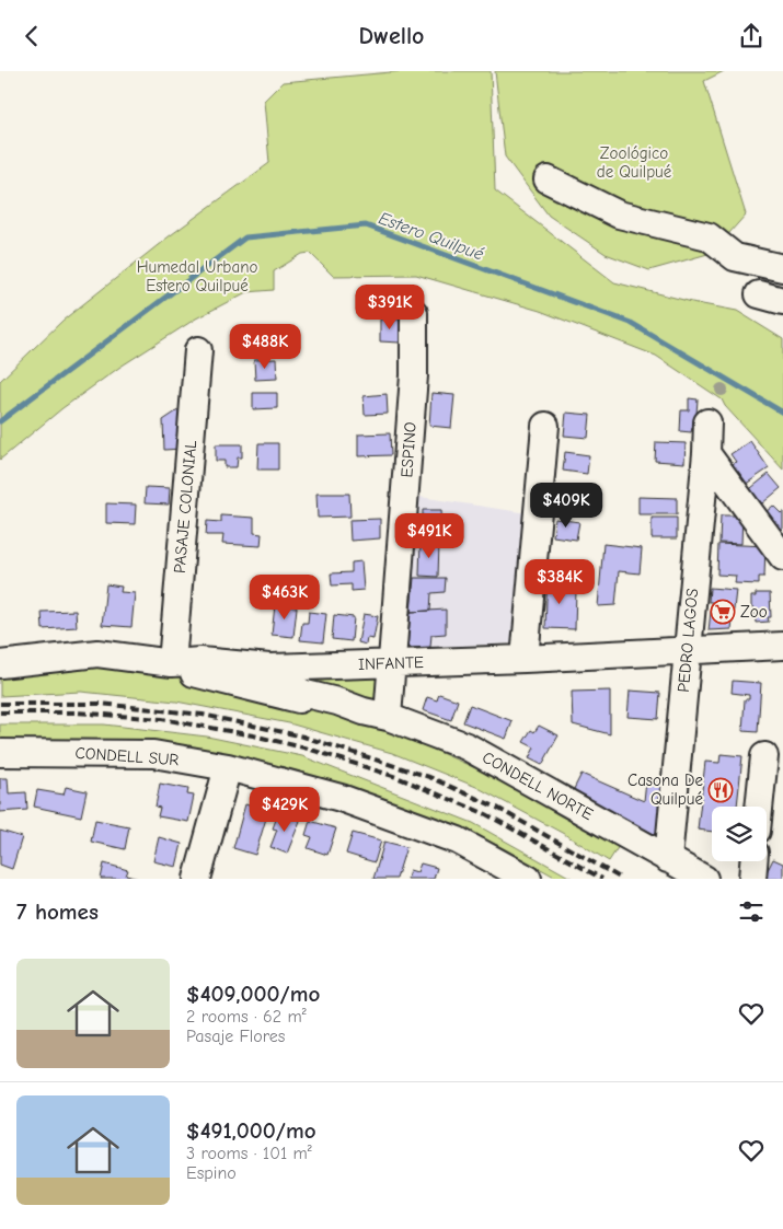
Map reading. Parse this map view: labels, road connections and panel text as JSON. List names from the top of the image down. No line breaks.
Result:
{"streets":{"street":["ESPINO","PASAJE COLONIAL","PEDRO LAGOS","INFANTE","CONDELL SUR","CONDELL NORTE"]},"crossings":[["ESPINO","INFANTE"],["ESPINO","CONDELL NORTE"],["PASAJE COLONIAL","INFANTE"],["PASAJE COLONIAL","CONDELL NORTE"],["PEDRO LAGOS","INFANTE"],["PEDRO LAGOS","CONDELL NORTE"],["INFANTE","CONDELL NORTE"]],"water":["Estero Quilpué"],"parks":["Zoológico de Quilpué","Humedal Urbano Estero Quilpué"],"places":{"supermarket":["Zoo"],"restaurant":["Casona De Quilpué"]},"page":{"header":"Dwello","price":["$391K","$488K","$409K","$491K","$384K","$463K","$429K"],"heading":"7 homes","list":[{"name":"$409,000/mo","note":"2 rooms · 62 m² · Pasaje Flores"},{"name":"$491,000/mo","note":"3 rooms · 101 m² · Espino"}]}}
